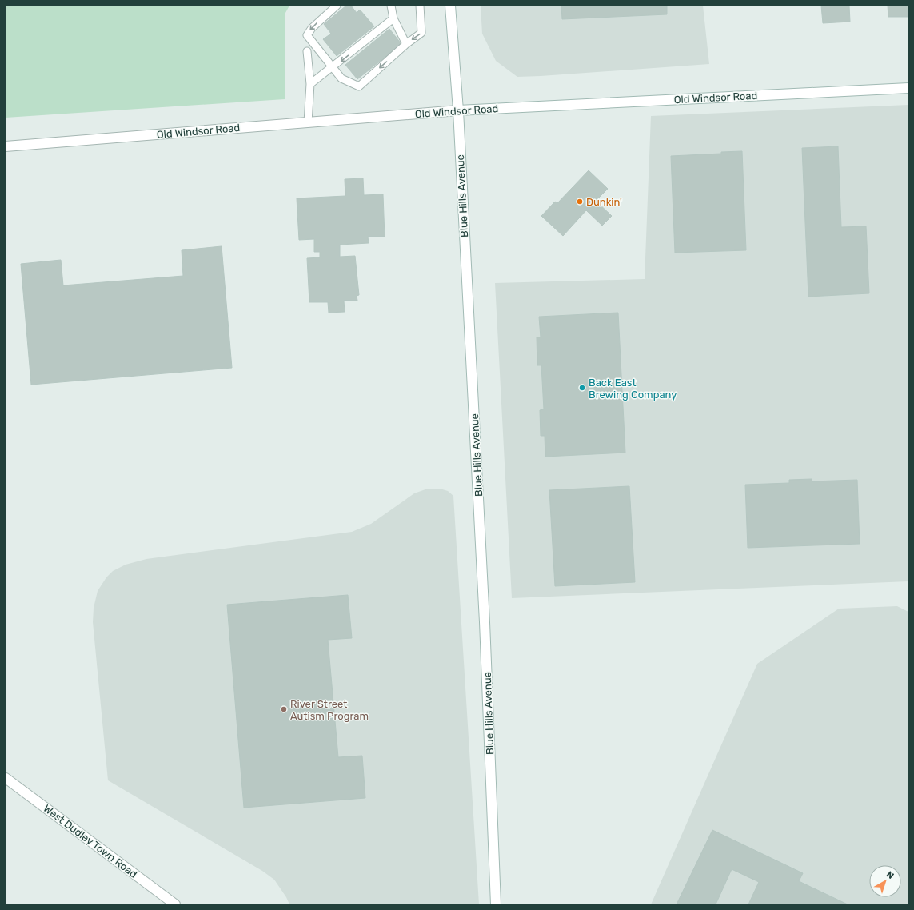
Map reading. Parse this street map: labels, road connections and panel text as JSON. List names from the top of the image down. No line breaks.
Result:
{"streets":{"main road":["Old Windsor Road","Blue Hills Avenue","West Dudley Town Road"]},"crossings":[["Old Windsor Road","Blue Hills Avenue"]],"places":["Dunkin'","Back East Brewing Company","River Street Autism Program"],"north":"top right"}
